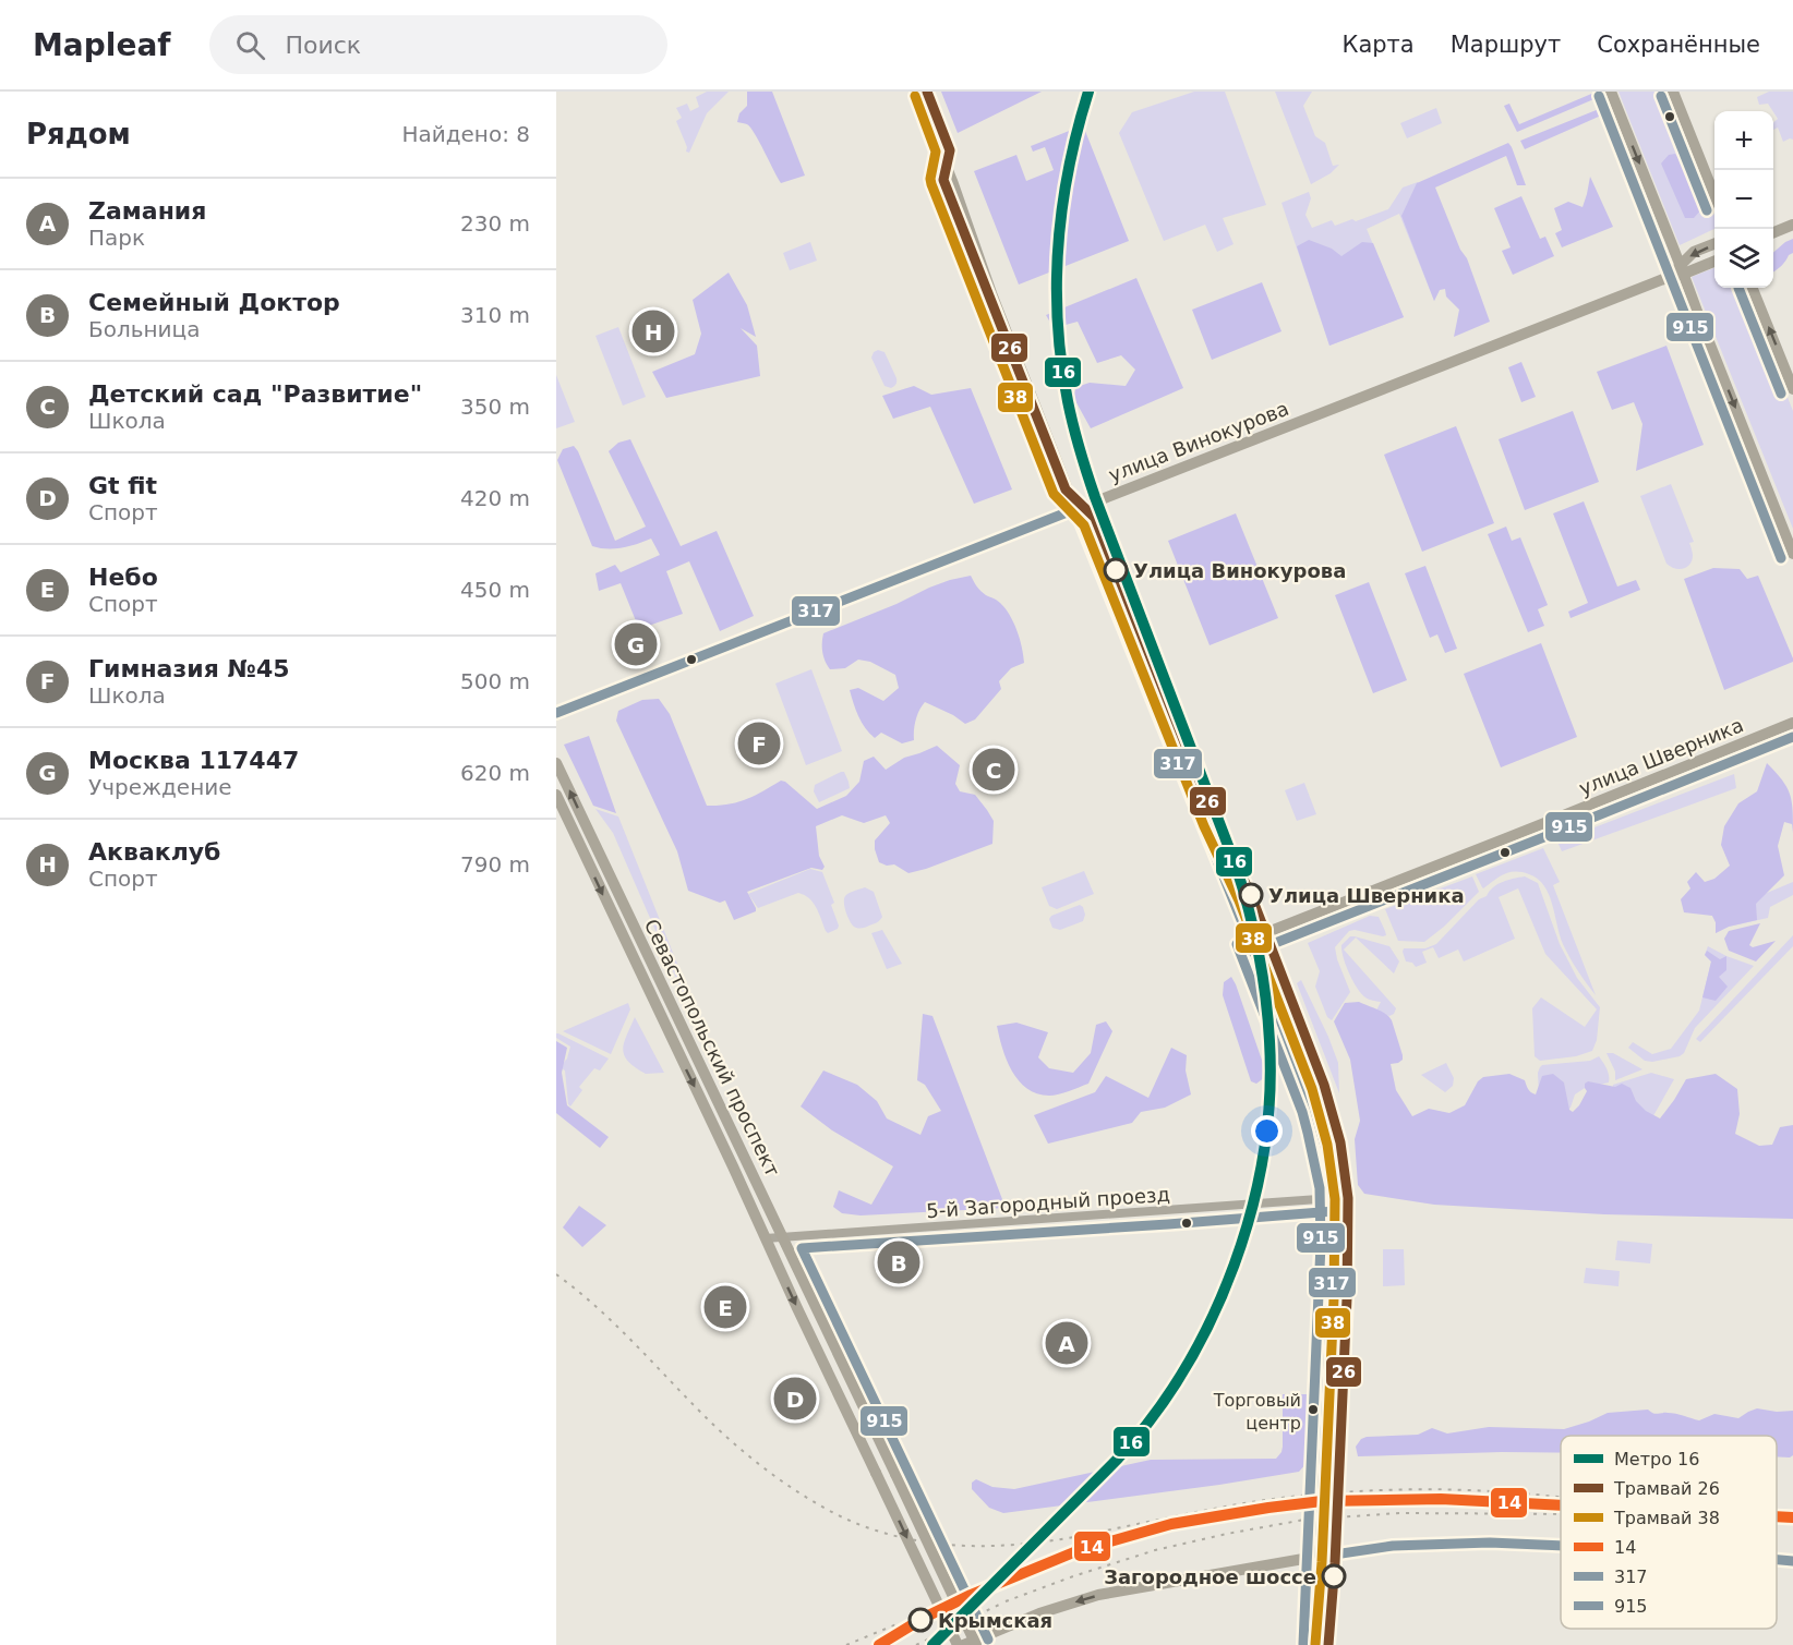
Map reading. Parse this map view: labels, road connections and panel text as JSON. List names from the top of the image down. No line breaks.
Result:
{"streets":{"main road":["улица Винокурова","улица Шверника","Севастопольский проспект"],"street":["5-й Загородный проезд"]},"crossings":[["Севастопольский проспект","5-й Загородный проезд"]],"places":["Улица Винокурова","Улица Шверника","Торговый центр","Загородное шоссе","Крымская"],"lines":["metro line 16","tram line 26","tram line 38","transit line 915","transit line 317","transit line 14"],"legend":["Метро 16","Трамвай 26","Трамвай 38","14","317","915"],"page":{"header":"Mapleaf","search":"Поиск","nav":["Карта","Маршрут","Сохранённые"],"heading":["Рядом","Найдено: 8"],"map_buttons":["+","−"],"list":[{"mark":"A","name":"Zамания","note":"Парк","value":"230 m"},{"mark":"B","name":"Семейный Доктор","note":"Больница","value":"310 m"},{"mark":"C","name":"Детский сад \"Развитие\"","note":"Школа","value":"350 m"},{"mark":"D","name":"Gt fit","note":"Спорт","value":"420 m"},{"mark":"E","name":"Небо","note":"Спорт","value":"450 m"},{"mark":"F","name":"Гимназия №45","note":"Школа","value":"500 m"},{"mark":"G","name":"Москва 117447","note":"Учреждение","value":"620 m"},{"mark":"H","name":"Акваклуб","note":"Спорт","value":"790 m"}],"pins":["H","G","F","C","B","E","A","D"]}}
